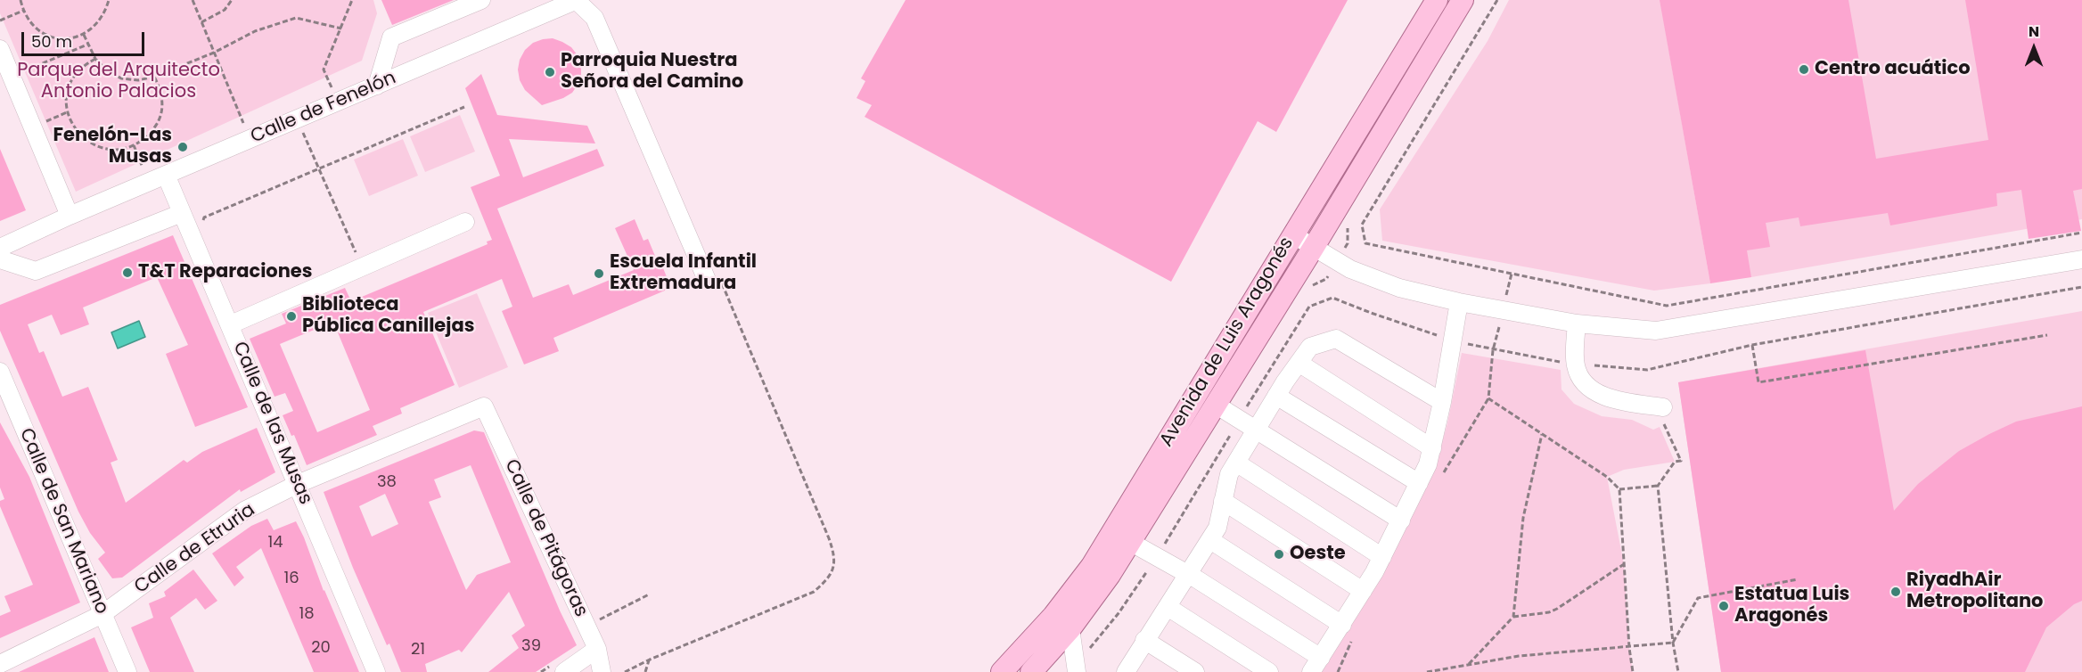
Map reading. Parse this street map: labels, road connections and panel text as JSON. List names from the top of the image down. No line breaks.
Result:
{"streets":{"main road":["Avenida de Luis Aragonés"],"street":["Calle de Fenelón","Calle de las Musas","Calle de San Mariano","Calle de Pitágoras","Calle de Etruria"]},"crossings":[["Calle de Fenelón","Calle de las Musas"],["Calle de las Musas","Calle de Etruria"],["Calle de San Mariano","Calle de Etruria"],["Calle de Pitágoras","Calle de Etruria"]],"parks":["Parque del Arquitecto Antonio Palacios"],"places":["Centro acuático","Parroquia Nuestra Señora del Camino","Fenelón-Las Musas","T&T Reparaciones","Escuela Infantil Extremadura","Biblioteca Pública Canillejas","Oeste","RiyadhAir Metropolitano","Estatua Luis Aragonés"],"house_numbers":["38","14","16","18","39","20","21"],"scale_bar":"50 m","north":"top"}
